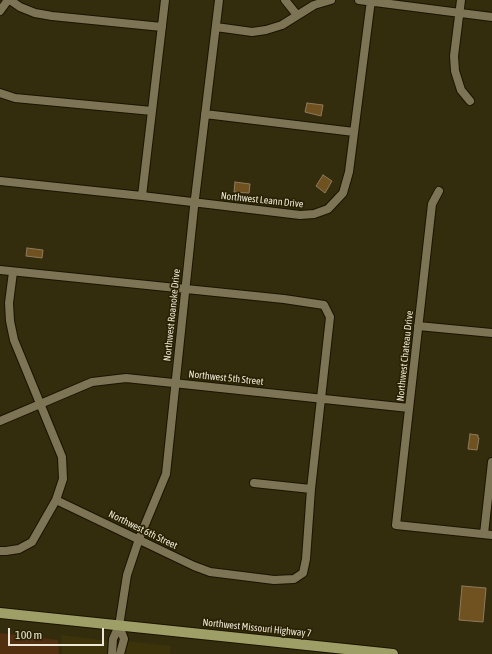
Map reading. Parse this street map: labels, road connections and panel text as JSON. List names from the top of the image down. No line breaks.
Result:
{"streets":{"main road":["Northwest Missouri Highway 7"],"street":["Northwest Leann Drive","Northwest Roanoke Drive","Northwest Chateau Drive","Northwest 5th Street","Northwest 6th Street"]},"crossings":[["Northwest Leann Drive","Northwest Roanoke Drive"],["Northwest Roanoke Drive","Northwest 5th Street"],["Northwest Roanoke Drive","Northwest 6th Street"],["Northwest Roanoke Drive","Northwest Missouri Highway 7"],["Northwest Chateau Drive","Northwest 5th Street"]],"scale_bar":"100 m"}
